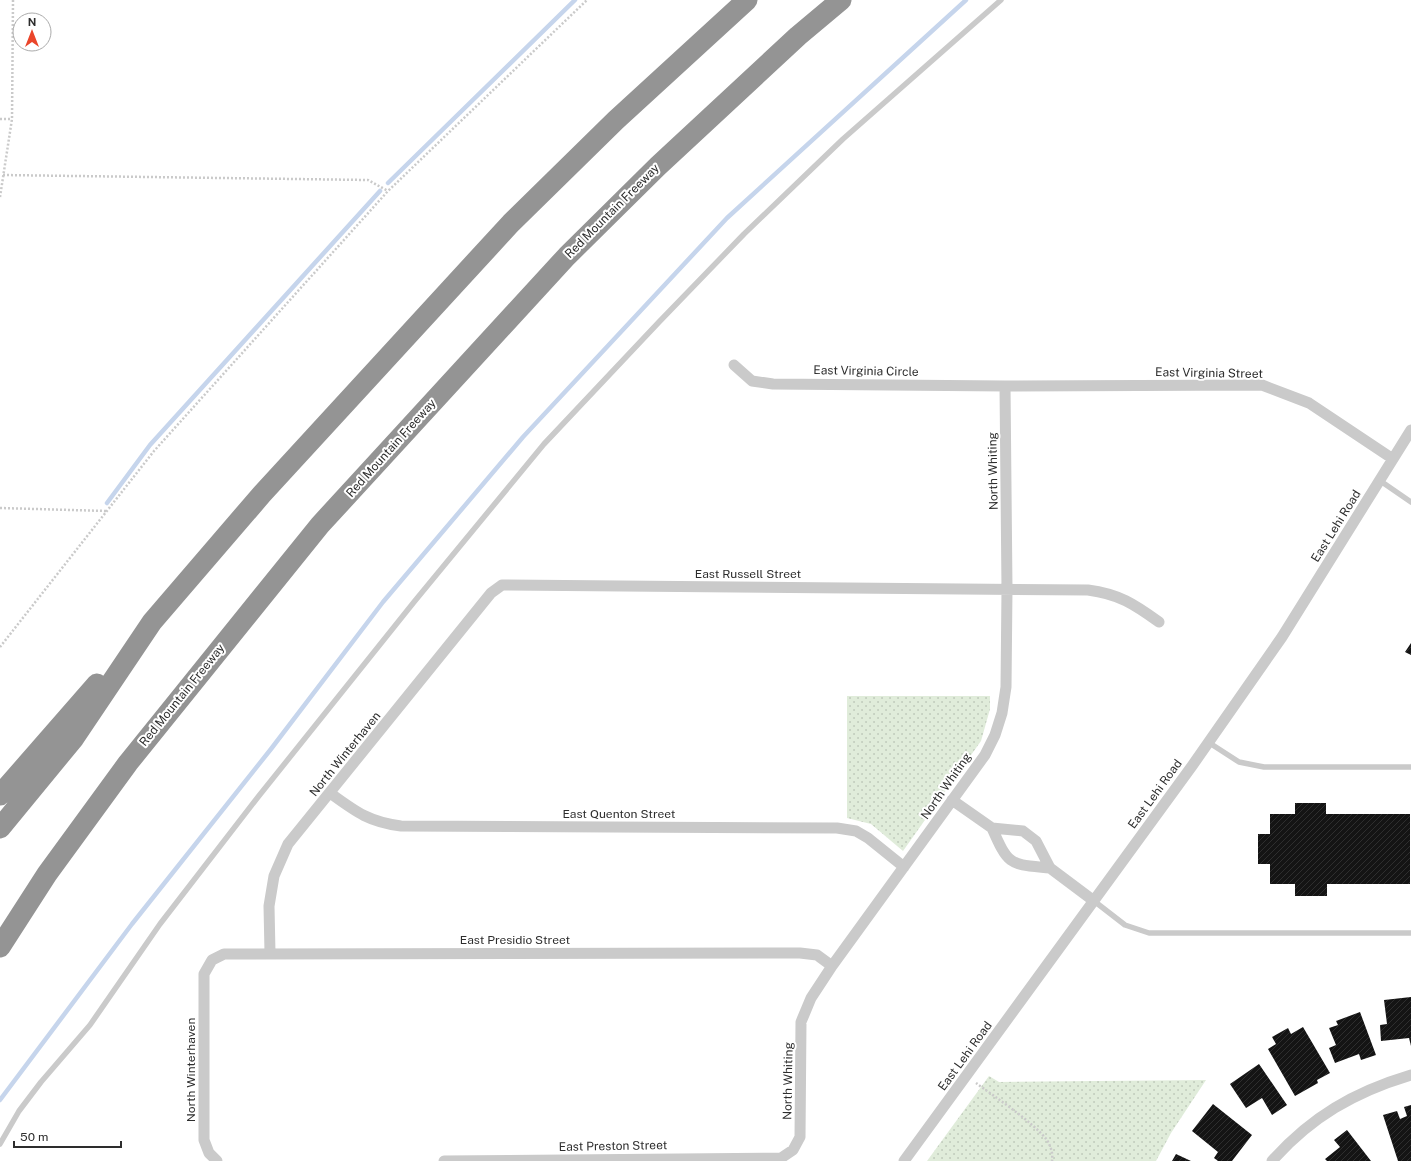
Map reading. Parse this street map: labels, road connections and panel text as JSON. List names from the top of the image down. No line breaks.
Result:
{"streets":{"highway":["Red Mountain Freeway"],"street":["East Virginia Circle","East Virginia Street","North Whiting","East Lehi Road","East Russell Street","North Winterhaven","East Quenton Street","East Presidio Street","East Preston Street"]},"crossings":[["East Virginia Circle","East Virginia Street"],["East Virginia Circle","North Whiting"],["East Virginia Street","North Whiting"],["East Virginia Street","East Lehi Road"],["North Whiting","East Russell Street"],["North Whiting","East Quenton Street"],["North Whiting","East Presidio Street"],["North Whiting","East Preston Street"],["East Russell Street","North Winterhaven"],["North Winterhaven","East Quenton Street"],["North Winterhaven","East Presidio Street"]],"scale_bar":"50 m","north":"top"}
